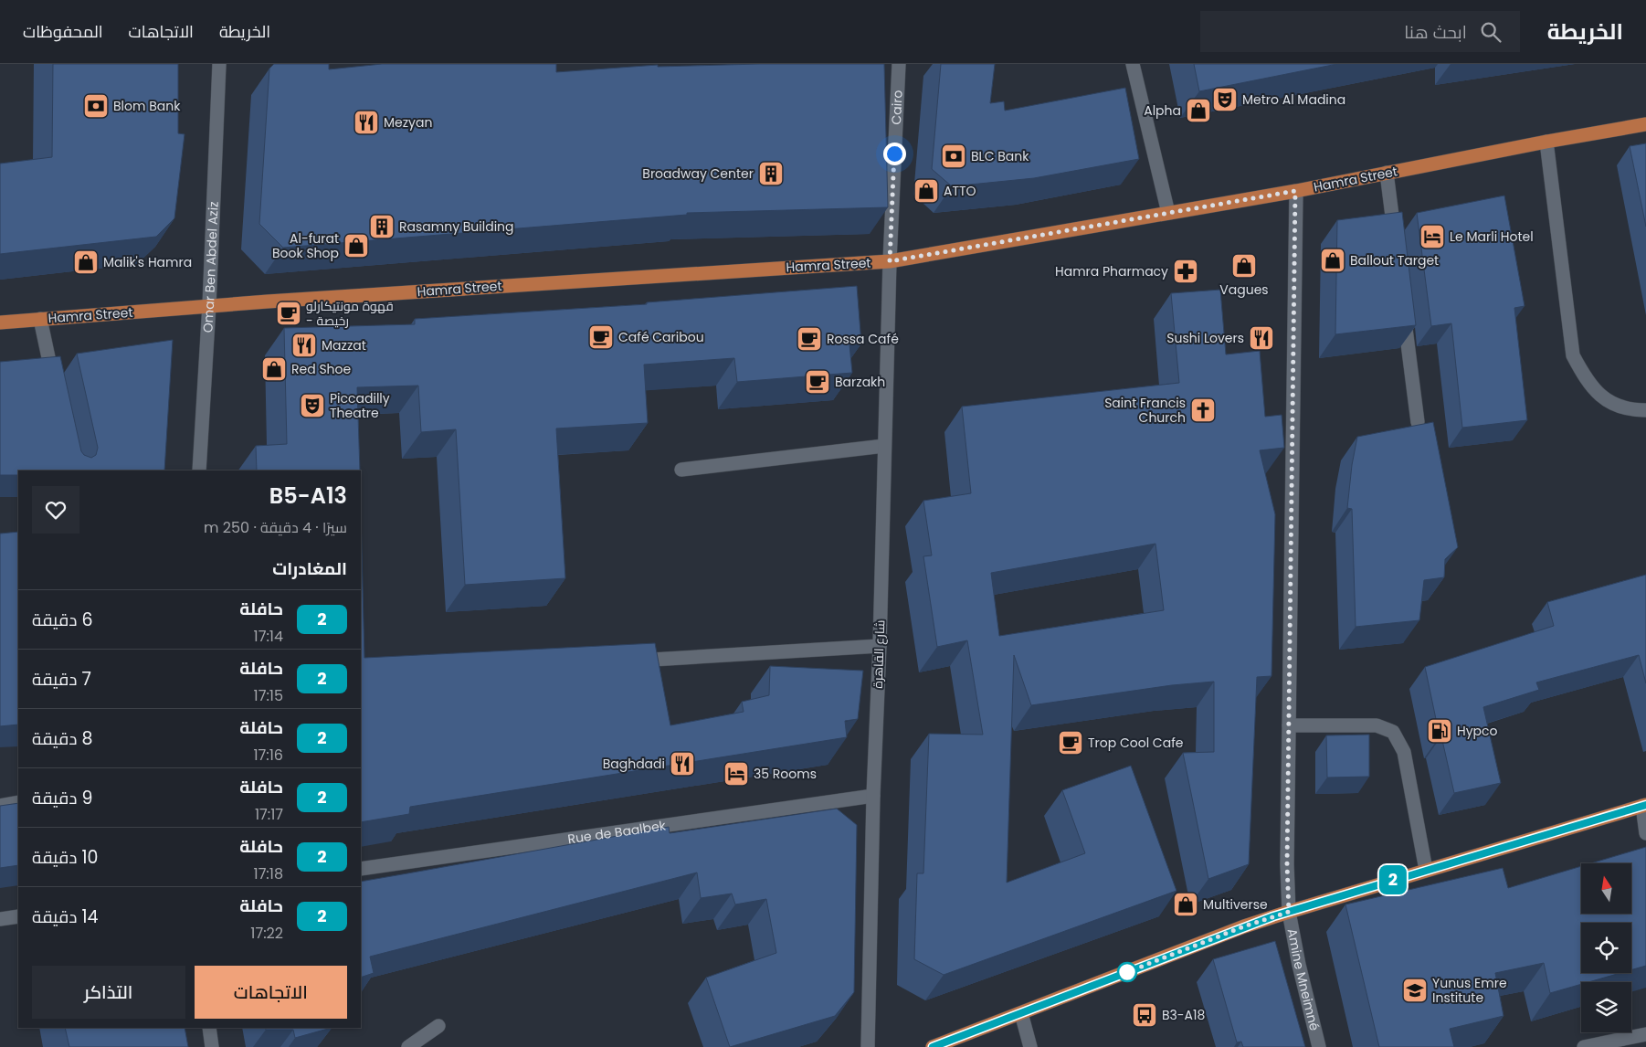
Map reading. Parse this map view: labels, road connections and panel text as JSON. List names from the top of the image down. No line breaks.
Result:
{"streets":{"main road":["Hamra Street"],"street":["Cairo","Omar Ben Abdel Aziz","شارع القاهرة","Rue de Baalbek","Amine Mneimné"]},"crossings":[["Cairo","Hamra Street"],["Cairo","شارع القاهرة"],["Hamra Street","Omar Ben Abdel Aziz"],["Hamra Street","شارع القاهرة"],["Hamra Street","Amine Mneimné"],["شارع القاهرة","Rue de Baalbek"]],"places":{"theatre":["Metro Al Madina","Piccadilly Theatre"],"bank":["Blom Bank","BLC Bank"],"shop":["Alpha","ATTO","Al-furat Book Shop","Ballout Target","Malik's Hamra","Vagues","Red Shoe","Multiverse"],"restaurant":["Mezyan","Sushi Lovers","Mazzat","Baghdadi"],"building":["Broadway Center","Rasamny Building"],"hotel":["Le Marli Hotel","35 Rooms"],"pharmacy":["Hamra Pharmacy"],"cafe":["قهوة مونتيكارلو - رخيصة","Café Caribou","Rossa Café","Barzakh","Trop Cool Cafe"],"church":["Saint Francis Church"],"fuel station":["Hypco"],"school or university":["Yunus Emre Institute"],"bus stop":["B3-A18"]},"lines":["bus line 2"],"north":"top","page":{"header":"الخريطة","search":"ابحث هنا","nav":["الخريطة","الاتجاهات","المحفوظات"],"on_map":"2","heading":[["B5-A13","سيرًا · 4 دقيقة · 250 m"],"المغادرات"],"list":[{"mark":"2","name":"حافلة","note":"17:14","value":"6 دقيقة"},{"mark":"2","name":"حافلة","note":"17:15","value":"7 دقيقة"},{"mark":"2","name":"حافلة","note":"17:16","value":"8 دقيقة"},{"mark":"2","name":"حافلة","note":"17:17","value":"9 دقيقة"},{"mark":"2","name":"حافلة","note":"17:18","value":"10 دقيقة"},{"mark":"2","name":"حافلة","note":"17:22","value":"14 دقيقة"}],"buttons":["الاتجاهات","التذاكر"]}}
